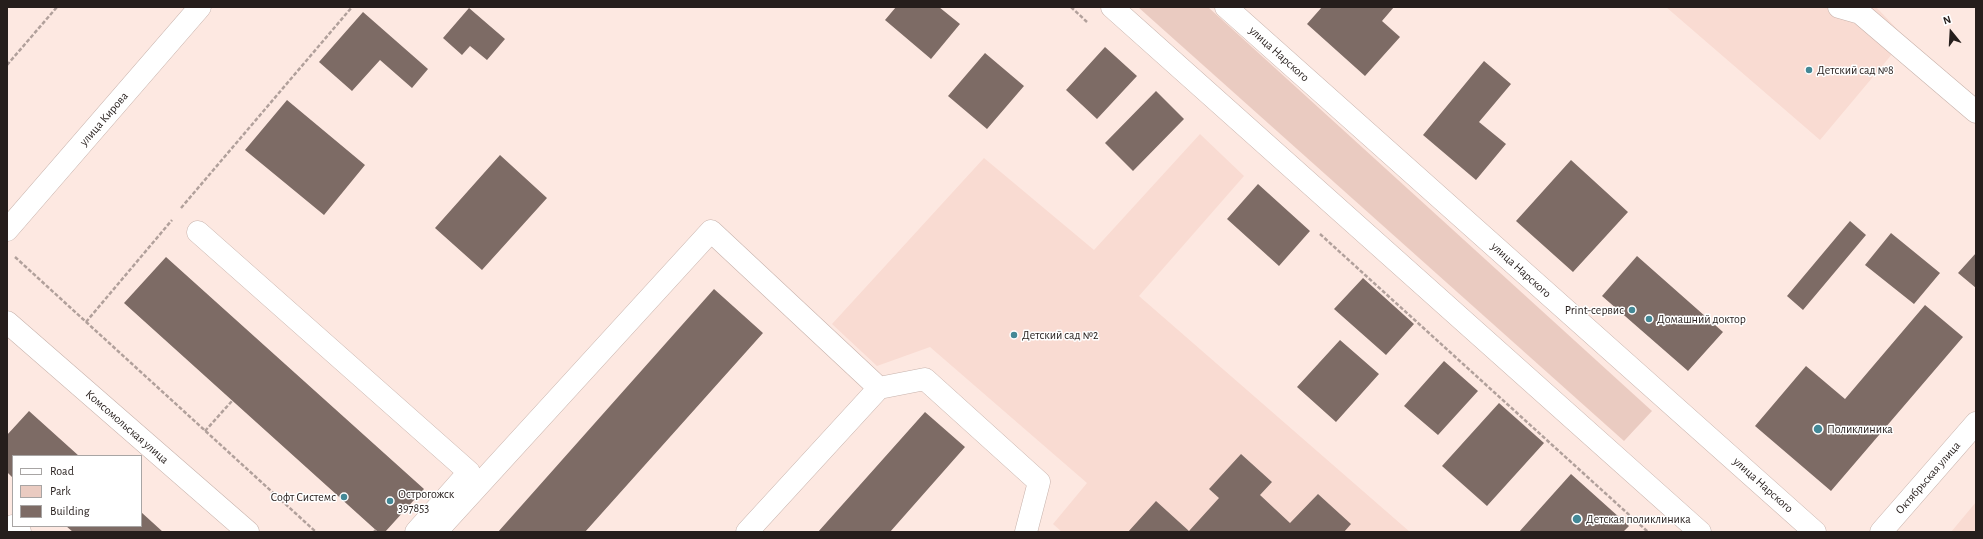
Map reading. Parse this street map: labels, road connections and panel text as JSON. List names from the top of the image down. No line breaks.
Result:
{"streets":{"street":["улица Нарского","улица Кирова","Комсомольская улица","Октябрьская улица"]},"places":["Детский сад №8","Print-сервис","Домашний доктор","Детский сад №2","Поликлиника","Софт Системс","Острогожск 397853","Детская поликлиника"],"legend":["Road","Park","Building"],"north":"top"}
